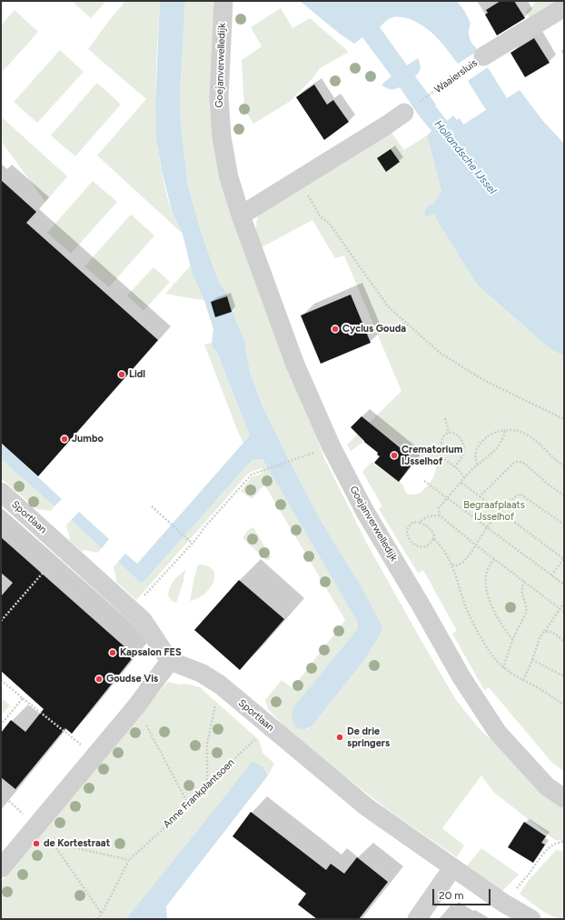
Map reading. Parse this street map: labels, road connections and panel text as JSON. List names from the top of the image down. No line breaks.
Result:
{"streets":{"street":["Goejanverwelledijk","Sportlaan"],"path":["Waaiersluis","Anne Frankplantsoen"]},"crossings":[["Sportlaan","Anne Frankplantsoen"]],"water":["Hollandsche IJssel"],"parks":["Begraafplaats IJsselhof"],"places":["Cyclus Gouda","Lidl","Jumbo","Crematorium IJsselhof","Kapsalon FES","Goudse Vis","De drie springers","de Kortestraat"],"scale_bar":"20 m"}
